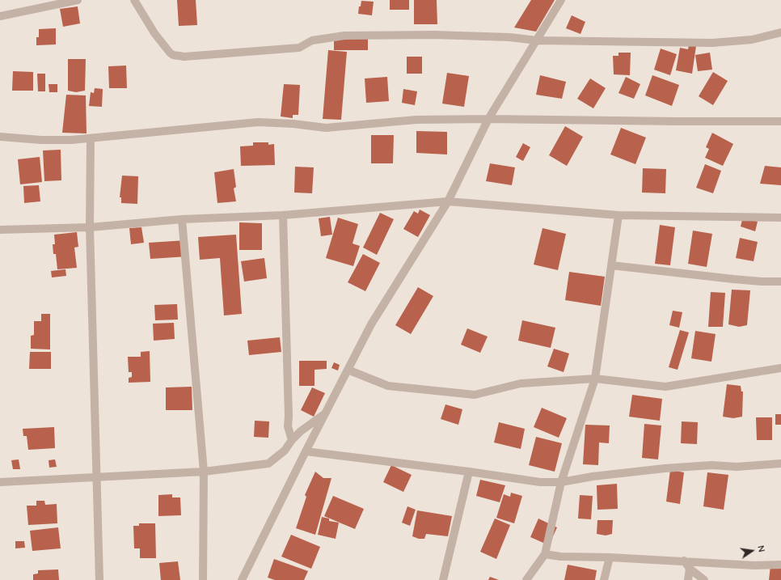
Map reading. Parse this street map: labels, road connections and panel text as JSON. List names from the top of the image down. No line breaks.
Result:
{"north":"right"}
